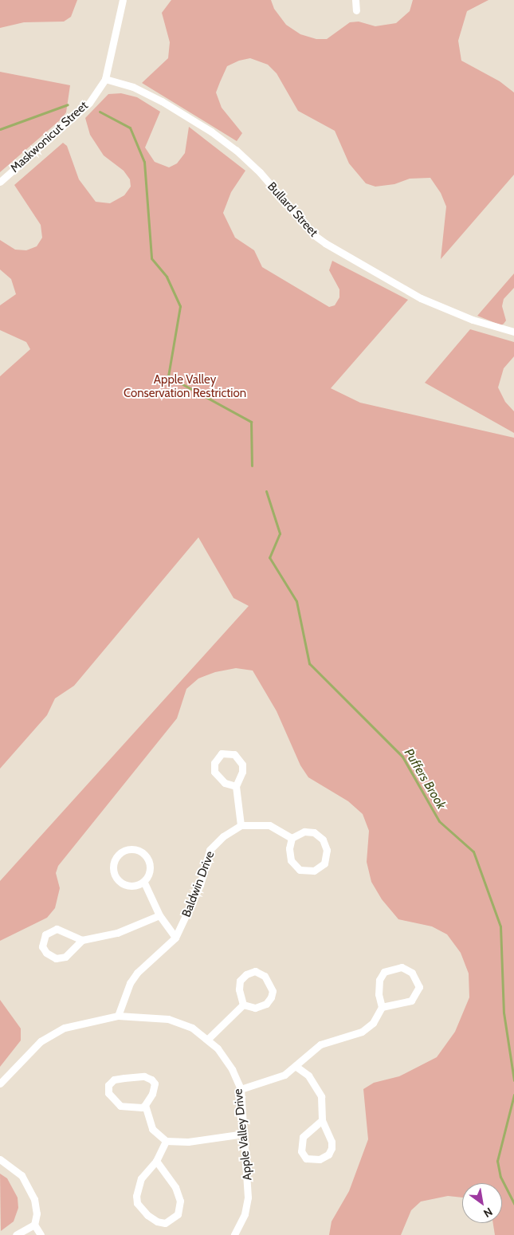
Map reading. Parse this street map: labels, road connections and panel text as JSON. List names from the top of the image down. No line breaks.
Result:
{"streets":{"street":["Maskwonicut Street","Bullard Street","Baldwin Drive","Apple Valley Drive"]},"crossings":[["Maskwonicut Street","Bullard Street"],["Baldwin Drive","Apple Valley Drive"]],"water":["Puffers Brook"],"parks":["Apple Valley Conservation Restriction"],"north":"bottom right"}
